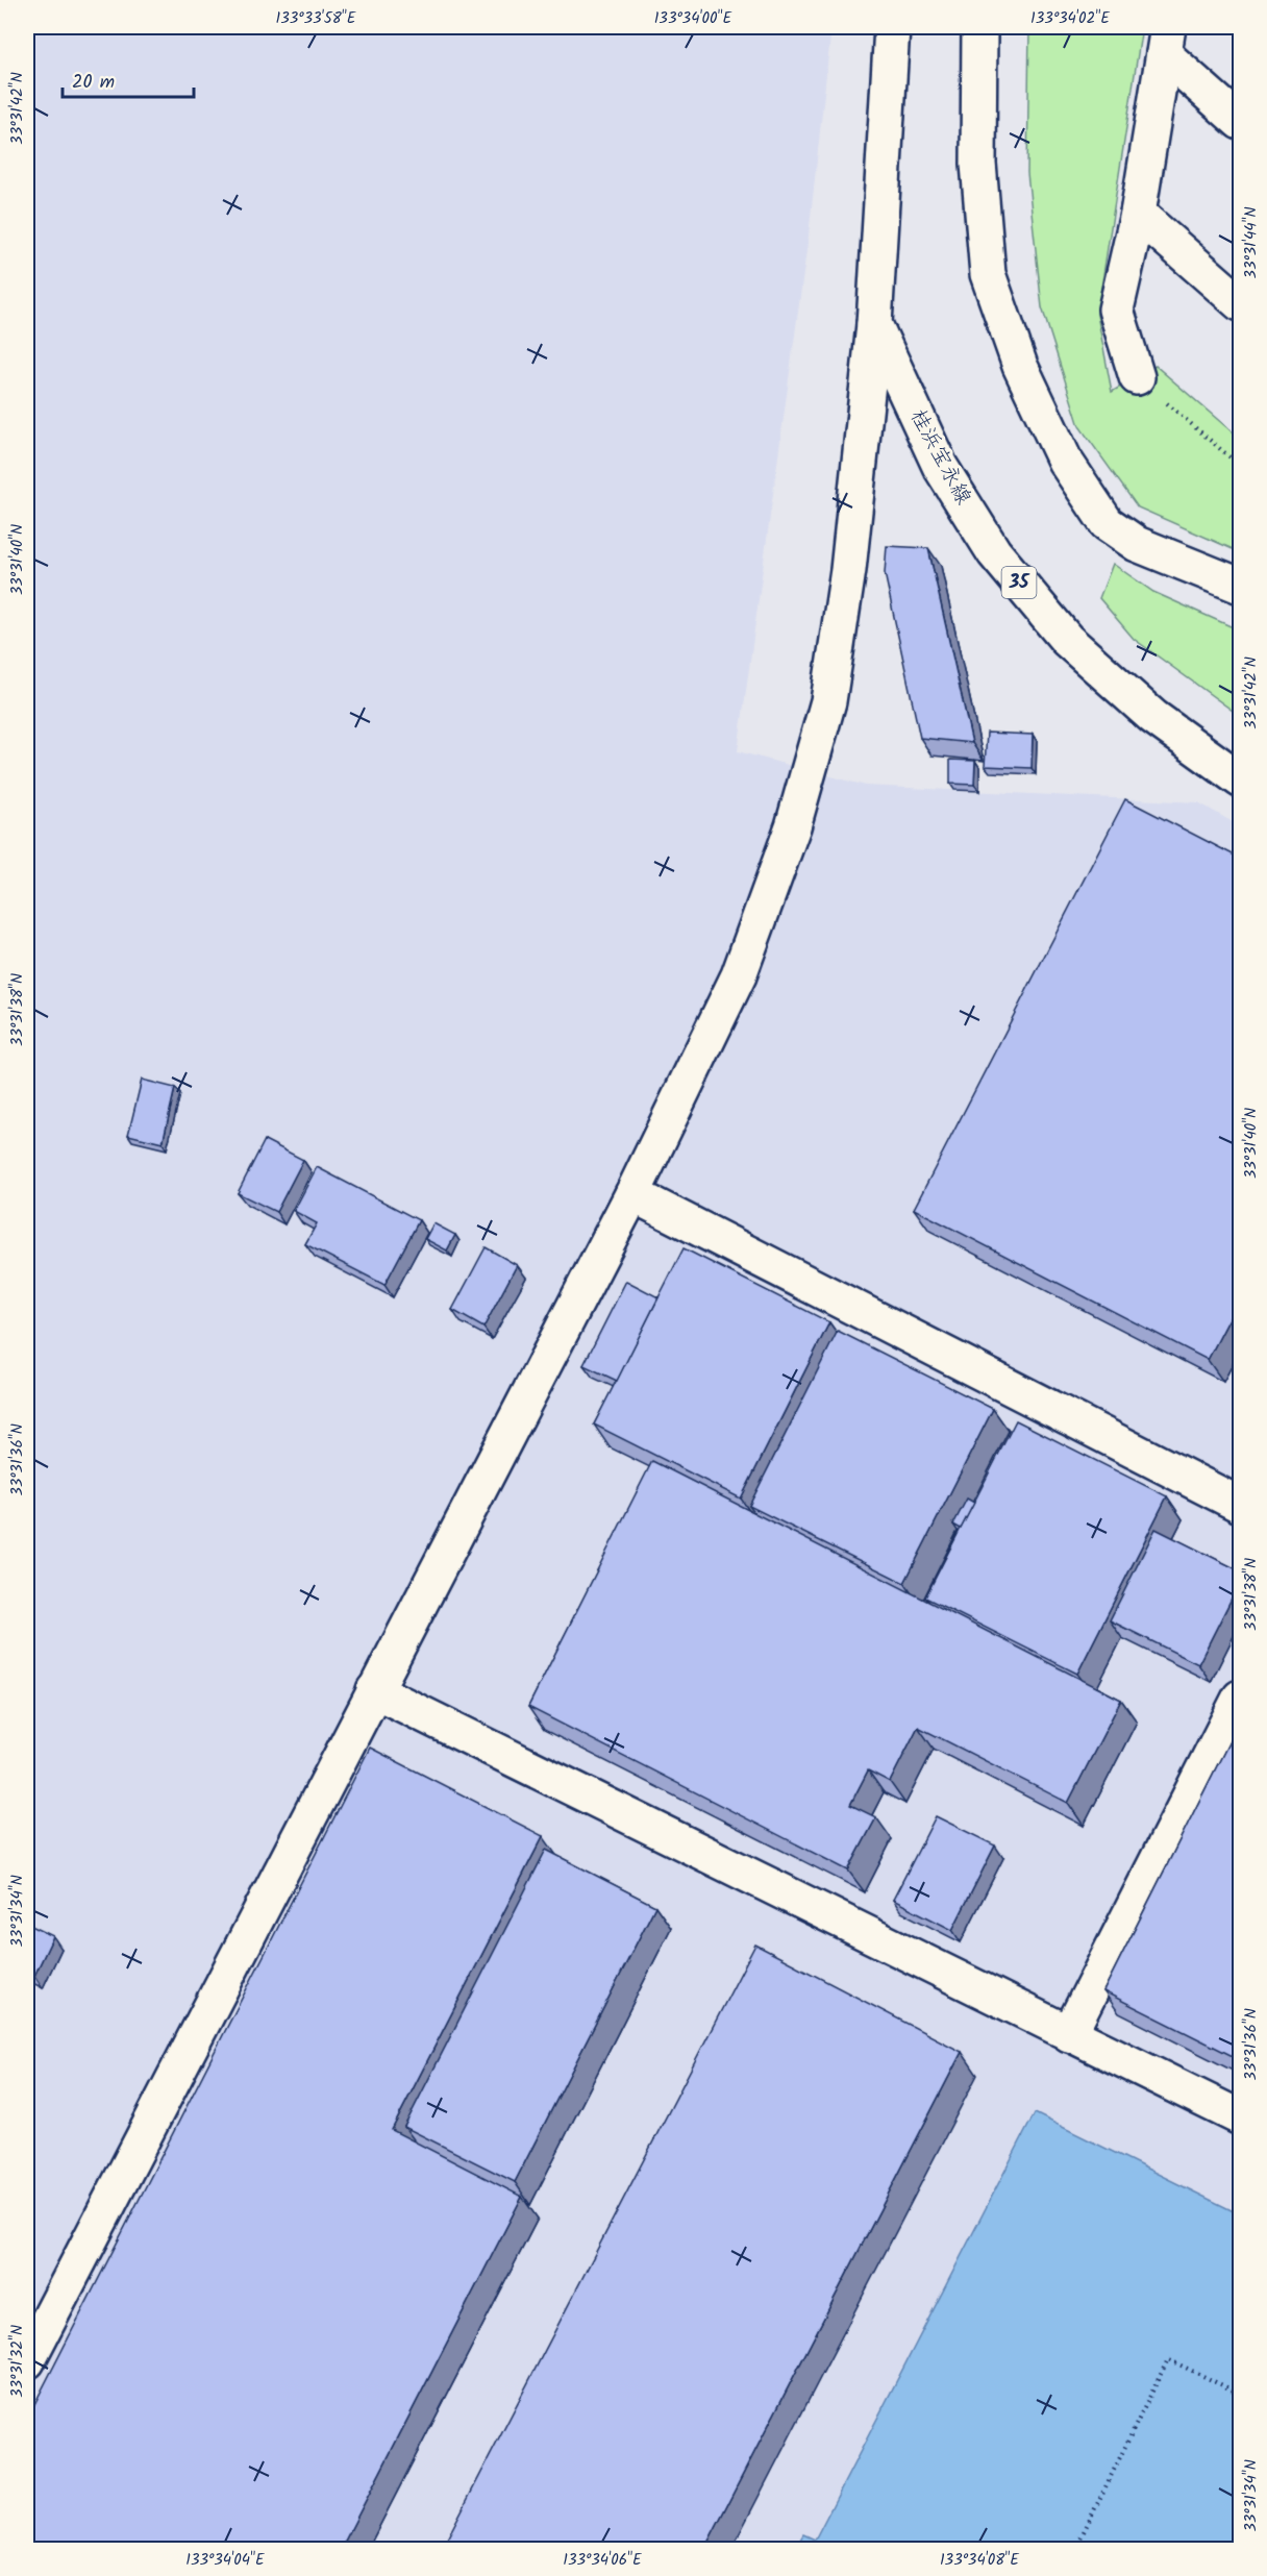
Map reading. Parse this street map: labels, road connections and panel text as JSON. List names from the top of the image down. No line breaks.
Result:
{"streets":{"street":["桂浜宝永線","35"]},"scale_bar":"20 m","coordinates":["133°33'58\"E","133°34'00\"E","133°34'02\"E","33°31'42\"N","33°31'44\"N","33°31'40\"N","33°31'38\"N","33°31'36\"N","33°31'34\"N","33°31'32\"N","133°34'04\"E","133°34'06\"E","133°34'08\"E"]}
